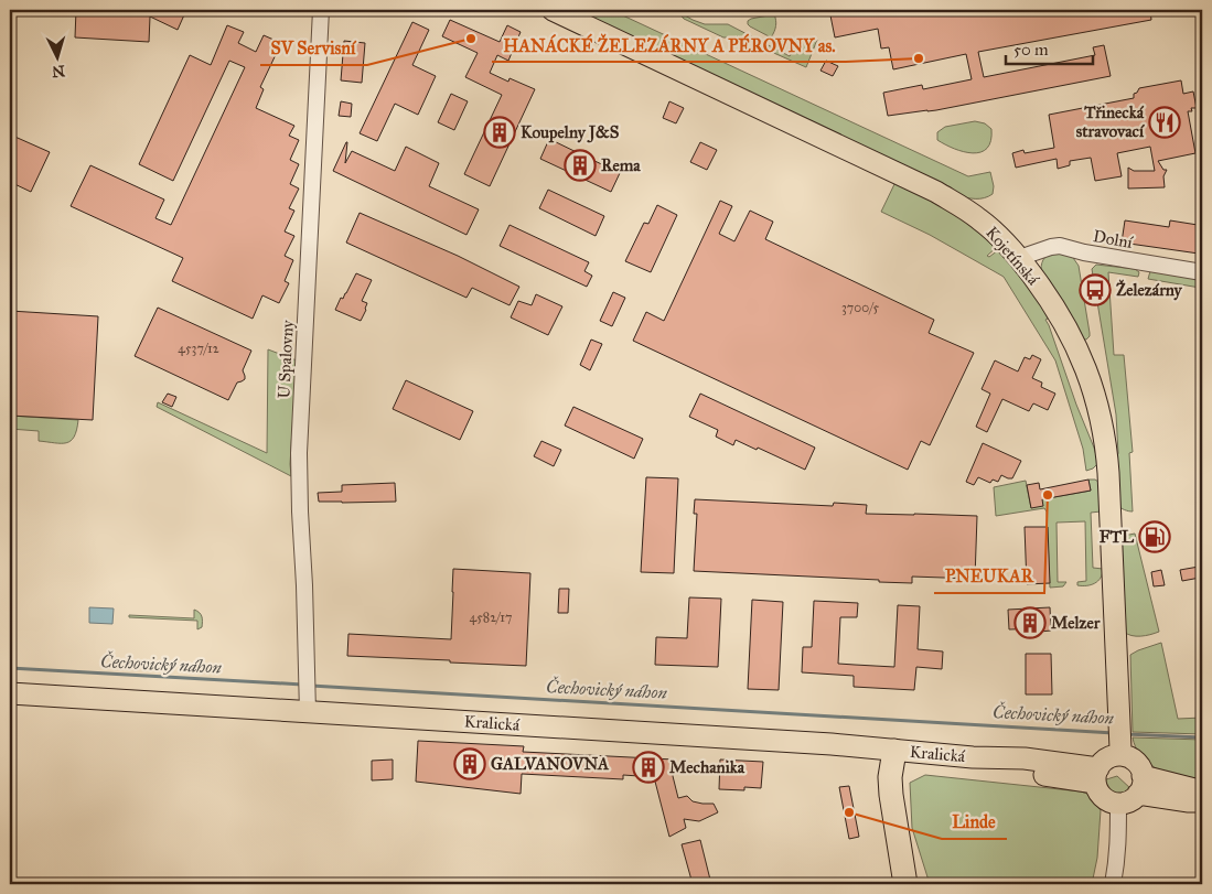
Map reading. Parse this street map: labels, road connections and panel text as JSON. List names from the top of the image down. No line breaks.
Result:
{"streets":{"main road":["Kojetínská","Kralická"],"street":["Dolní","U Spalovny"]},"crossings":[["Dolní","Kojetínská"],["Kojetínská","Kralická"],["U Spalovny","Kralická"]],"water":["Čechovický náhon"],"places":{"other":["SV Servisní","HANÁCKÉ ŽELEZÁRNY A PÉROVNY as.","PNEUKAR","Linde"],"restaurant":["Třinecká stravovací"],"building":["Koupelny J&S","Rema","Melzer","GALVANOVNA","Mechanika"],"bus stop":["Železárny"],"fuel station":["FTL"]},"house_numbers":["3700/5","4537/12","4582/17"],"scale_bar":"50 m","north":"bottom"}
